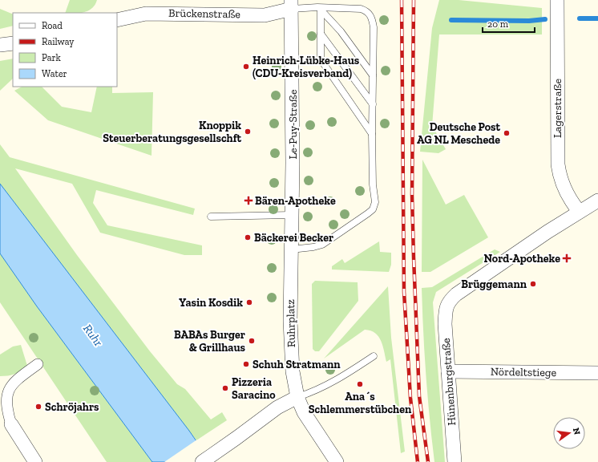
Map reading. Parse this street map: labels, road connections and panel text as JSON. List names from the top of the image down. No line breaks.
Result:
{"streets":{"street":["Brückenstraße","Lagerstraße","Le-Puy-Straße","Ruhrplatz","Nördeltstiege","Hünenburgstraße"]},"crossings":[["Brückenstraße","Le-Puy-Straße"],["Lagerstraße","Hünenburgstraße"],["Le-Puy-Straße","Ruhrplatz"],["Nördeltstiege","Hünenburgstraße"]],"water":["Ruhr"],"places":{"other":["Heinrich-Lübke-Haus (CDU-Kreisverband)","Knoppik Steuerberatungsgesellschft","Deutsche Post AG NL Meschede","Bäckerei Becker","Brüggemann","Yasin Kosdik","BABAs Burger & Grillhaus","Schuh Stratmann","Ana´s Schlemmerstübchen","Pizzeria Saracino","Schröjahrs"],"health":["Bären-Apotheke","Nord-Apotheke"]},"legend":["Road","Railway","Park","Water"],"scale_bar":"20 m","north":"right"}
